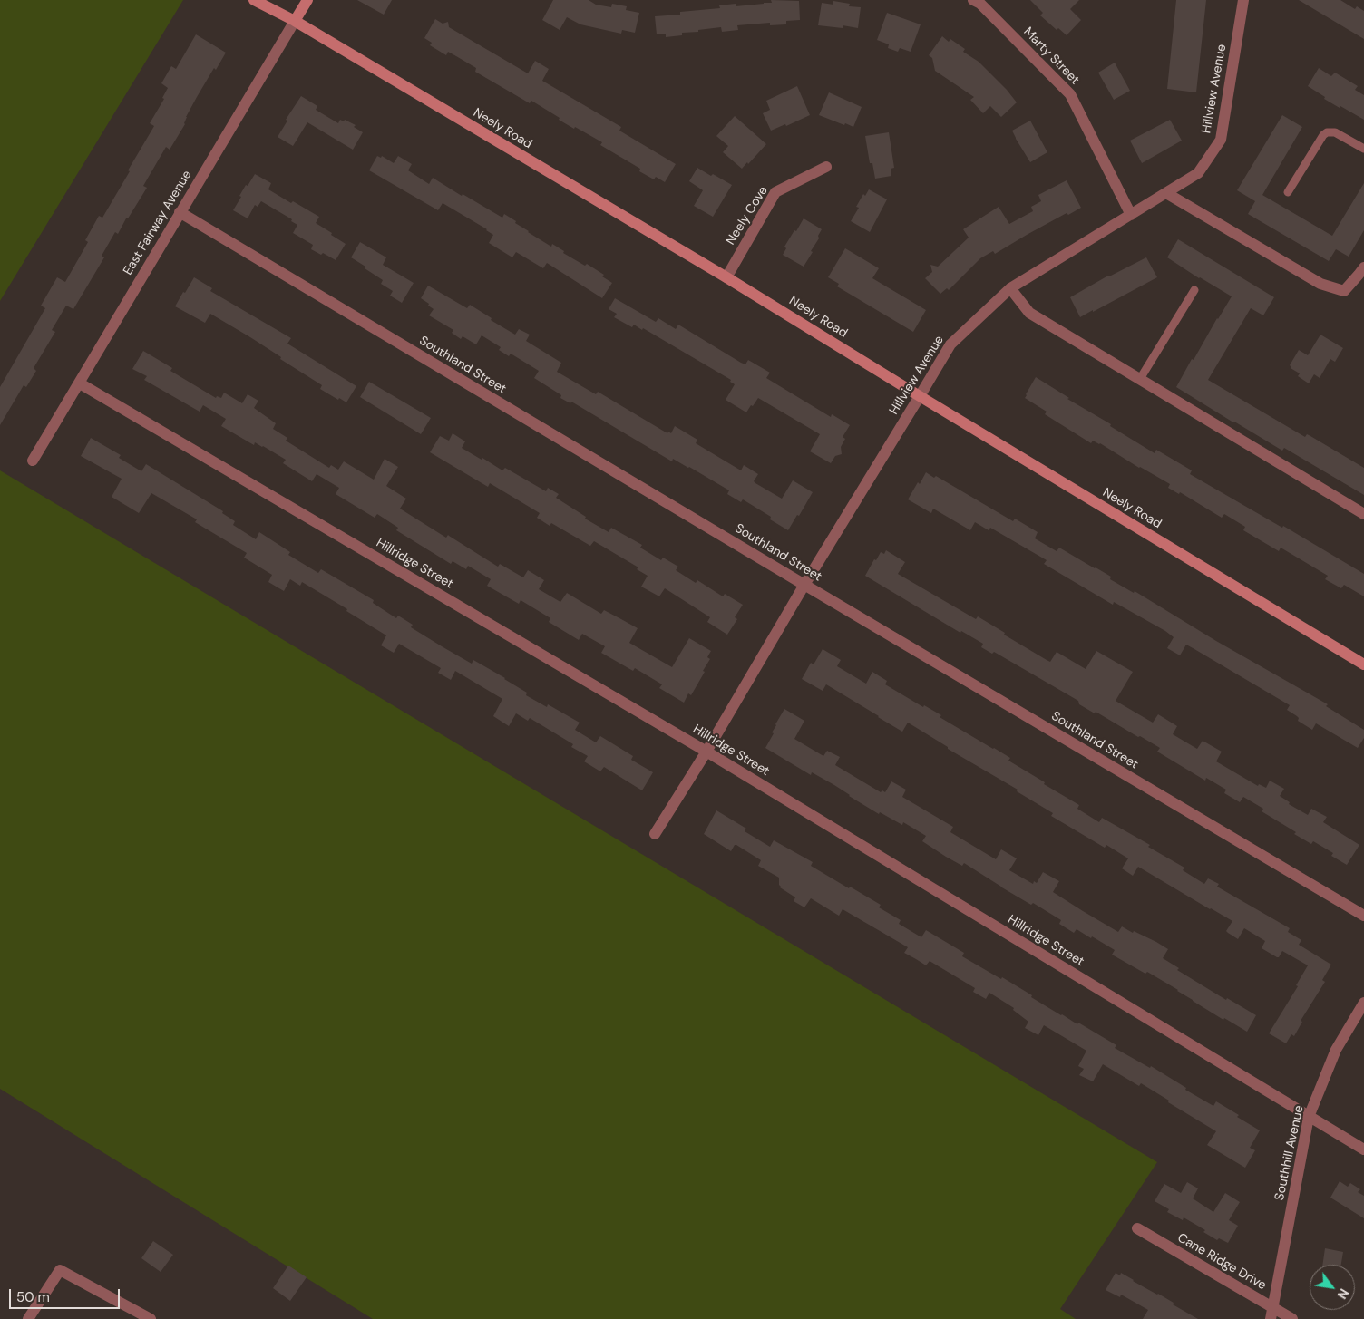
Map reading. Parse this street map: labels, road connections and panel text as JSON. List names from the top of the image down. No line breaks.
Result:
{"streets":{"street":["Marty Street","Hillview Avenue","Neely Road","Neely Cove","East Fairway Avenue","Southland Street","Hillridge Street","Southhill Avenue","Cane Ridge Drive"]},"crossings":[["Marty Street","Hillview Avenue"],["Hillview Avenue","Neely Road"],["Hillview Avenue","Southland Street"],["Hillview Avenue","Hillridge Street"],["Neely Road","Neely Cove"],["Neely Road","East Fairway Avenue"],["East Fairway Avenue","Southland Street"],["East Fairway Avenue","Hillridge Street"],["Hillridge Street","Southhill Avenue"],["Southhill Avenue","Cane Ridge Drive"]],"scale_bar":"50 m","north":"bottom right"}
